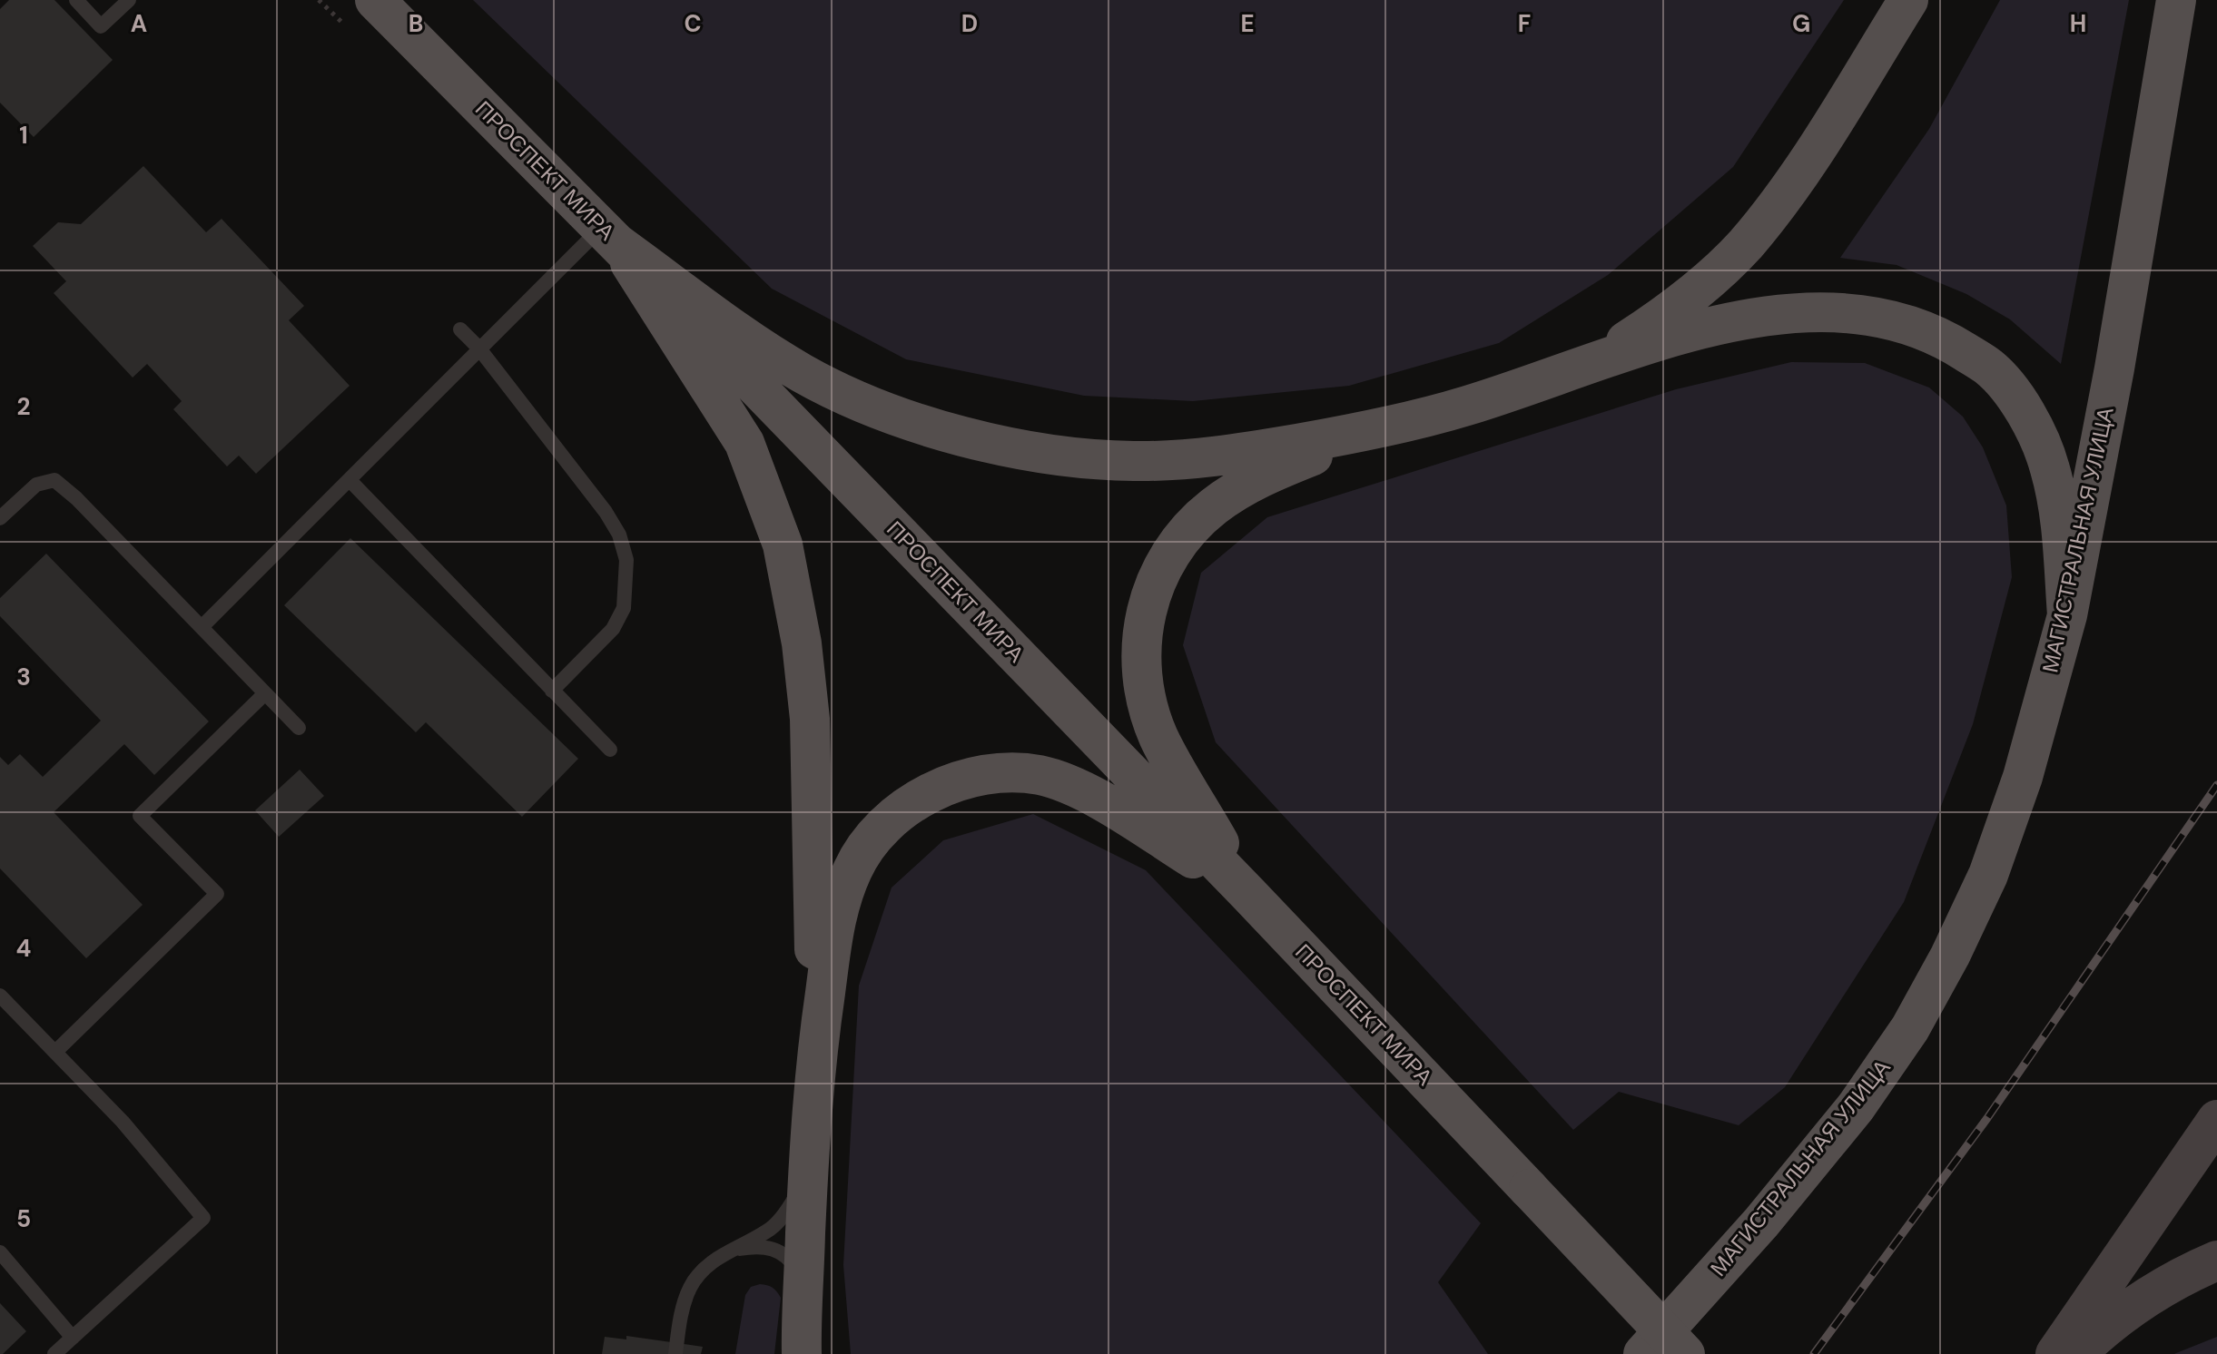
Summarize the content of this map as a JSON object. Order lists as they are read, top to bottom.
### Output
{
  "streets": {
    "main road": ["ПРОСПЕКТ МИРА", "МАГИСТРАЛЬНАЯ УЛИЦА"]
  },
  "grid": {
    "columns": [
      "A",
      "B",
      "C",
      "D",
      "E",
      "F",
      "G",
      "H"
    ],
    "rows": [
      "1",
      "2",
      "3",
      "4",
      "5"
    ]
  }
}
